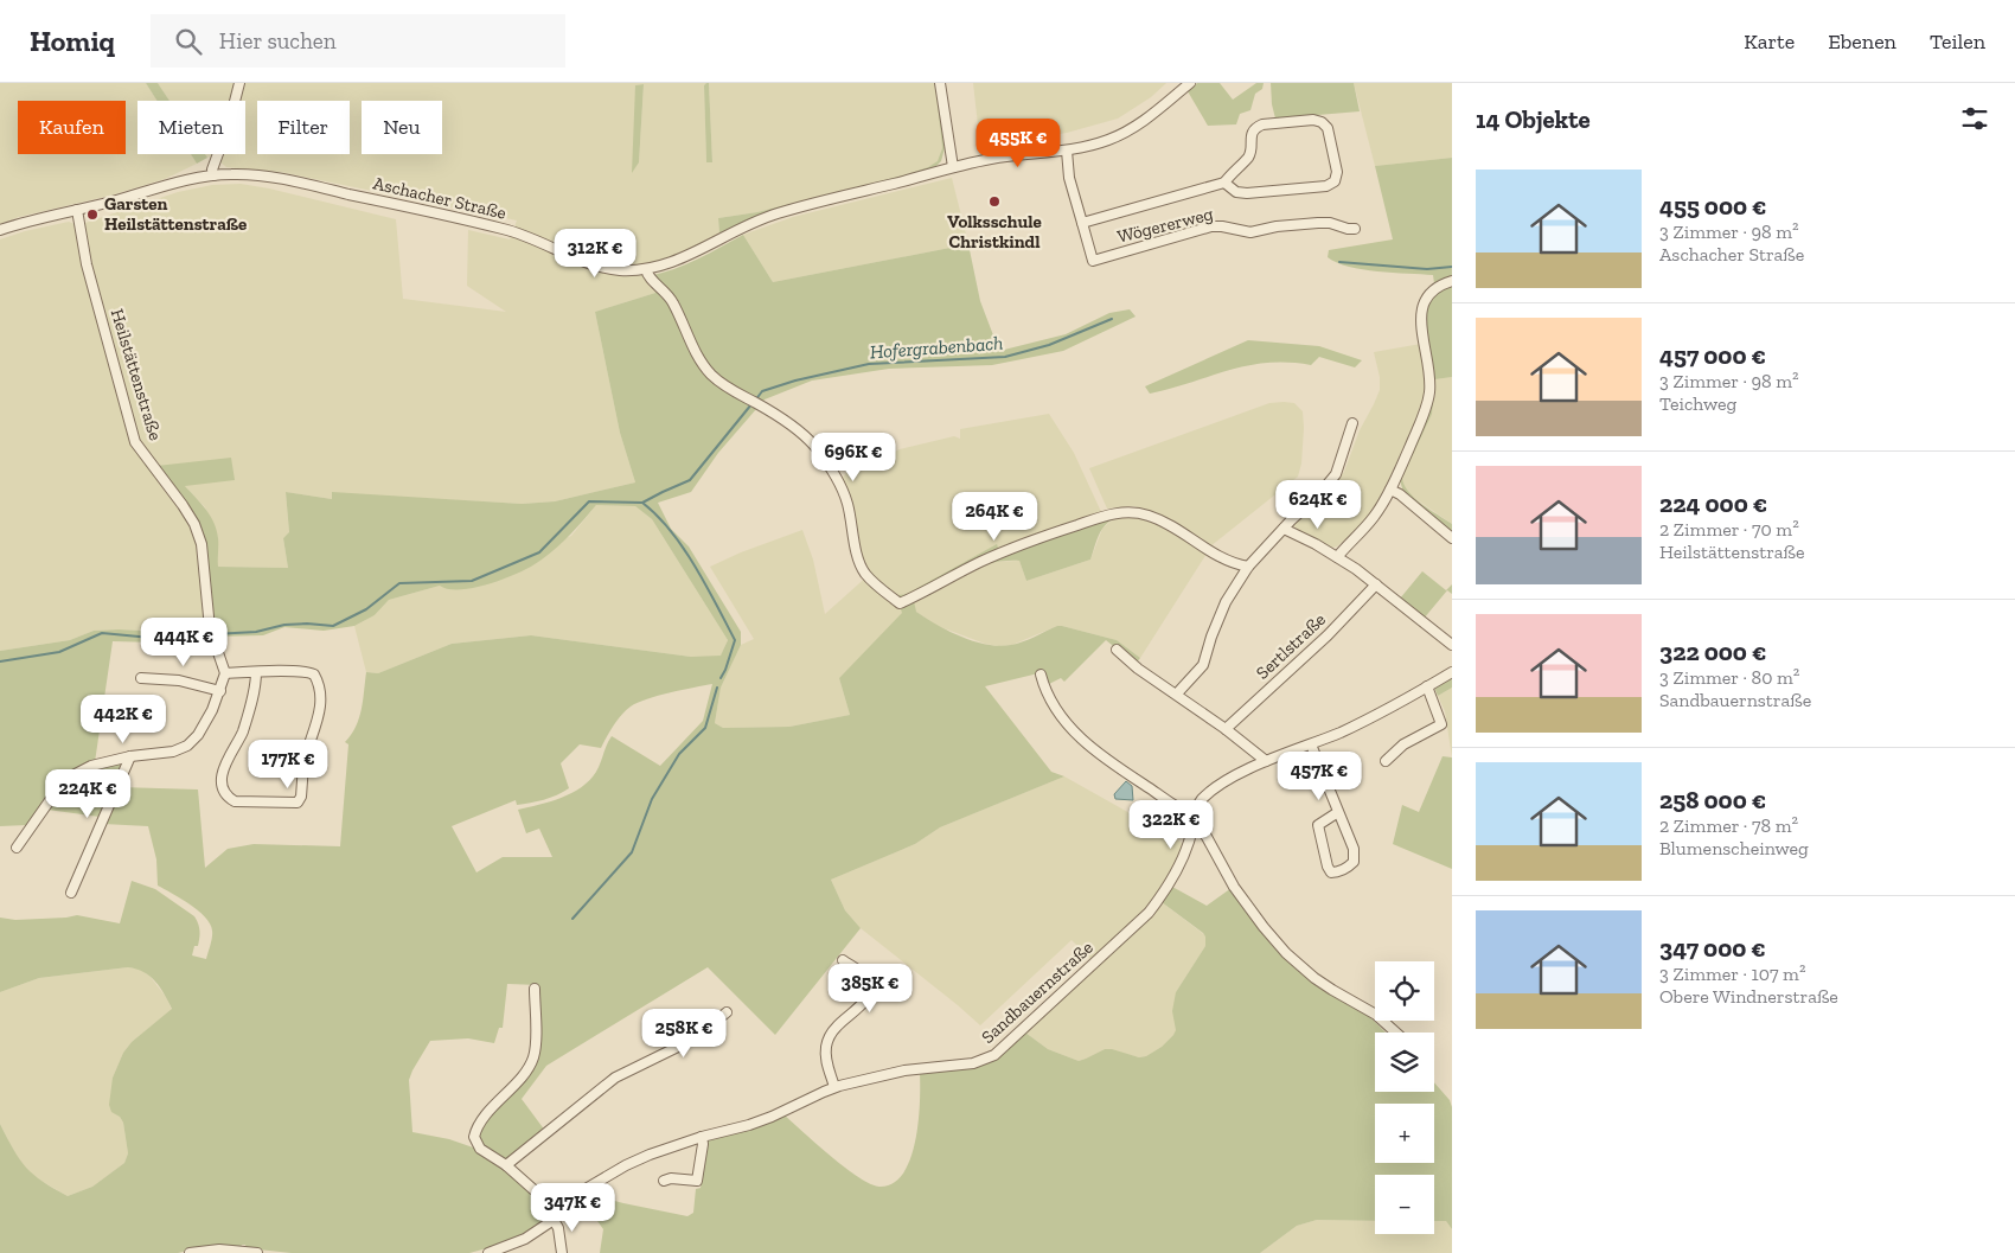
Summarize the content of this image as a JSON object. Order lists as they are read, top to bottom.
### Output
{
  "streets": {
    "street": [
      "Aschacher Straße",
      "Wögererweg",
      "Heilstättenstraße",
      "Sertlstraße",
      "Sandbauernstraße"
    ]
  },
  "crossings": [
    ["Aschacher Straße", "Wögererweg"],
    ["Aschacher Straße", "Heilstättenstraße"]
  ],
  "water": ["Hofergrabenbach"],
  "places": ["Volksschule Christkindl", "Garsten Heilstättenstraße"],
  "page": {
    "header": "Homiq",
    "search": "Hier suchen",
    "nav": ["Karte", "Ebenen", "Teilen"],
    "heading": "14 Objekte",
    "chip": [
      "Kaufen",
      "Mieten",
      "Filter",
      "Neu"
    ],
    "price": [
      "455K €",
      "312K €",
      "696K €",
      "624K €",
      "264K €",
      "444K €",
      "442K €",
      "177K €",
      "457K €",
      "224K €",
      "322K €",
      "385K €",
      "258K €",
      "347K €"
    ],
    "list": [
      {
        "name": "455 000 €",
        "note": "3 Zimmer · 98 m² · Aschacher Straße"
      },
      {
        "name": "457 000 €",
        "note": "3 Zimmer · 98 m² · Teichweg"
      },
      {
        "name": "224 000 €",
        "note": "2 Zimmer · 70 m² · Heilstättenstraße"
      },
      {
        "name": "322 000 €",
        "note": "3 Zimmer · 80 m² · Sandbauernstraße"
      },
      {
        "name": "258 000 €",
        "note": "2 Zimmer · 78 m² · Blumenscheinweg"
      },
      {
        "name": "347 000 €",
        "note": "3 Zimmer · 107 m² · Obere Windnerstraße"
      }
    ],
    "map_buttons": ["+", "−"]
  }
}
